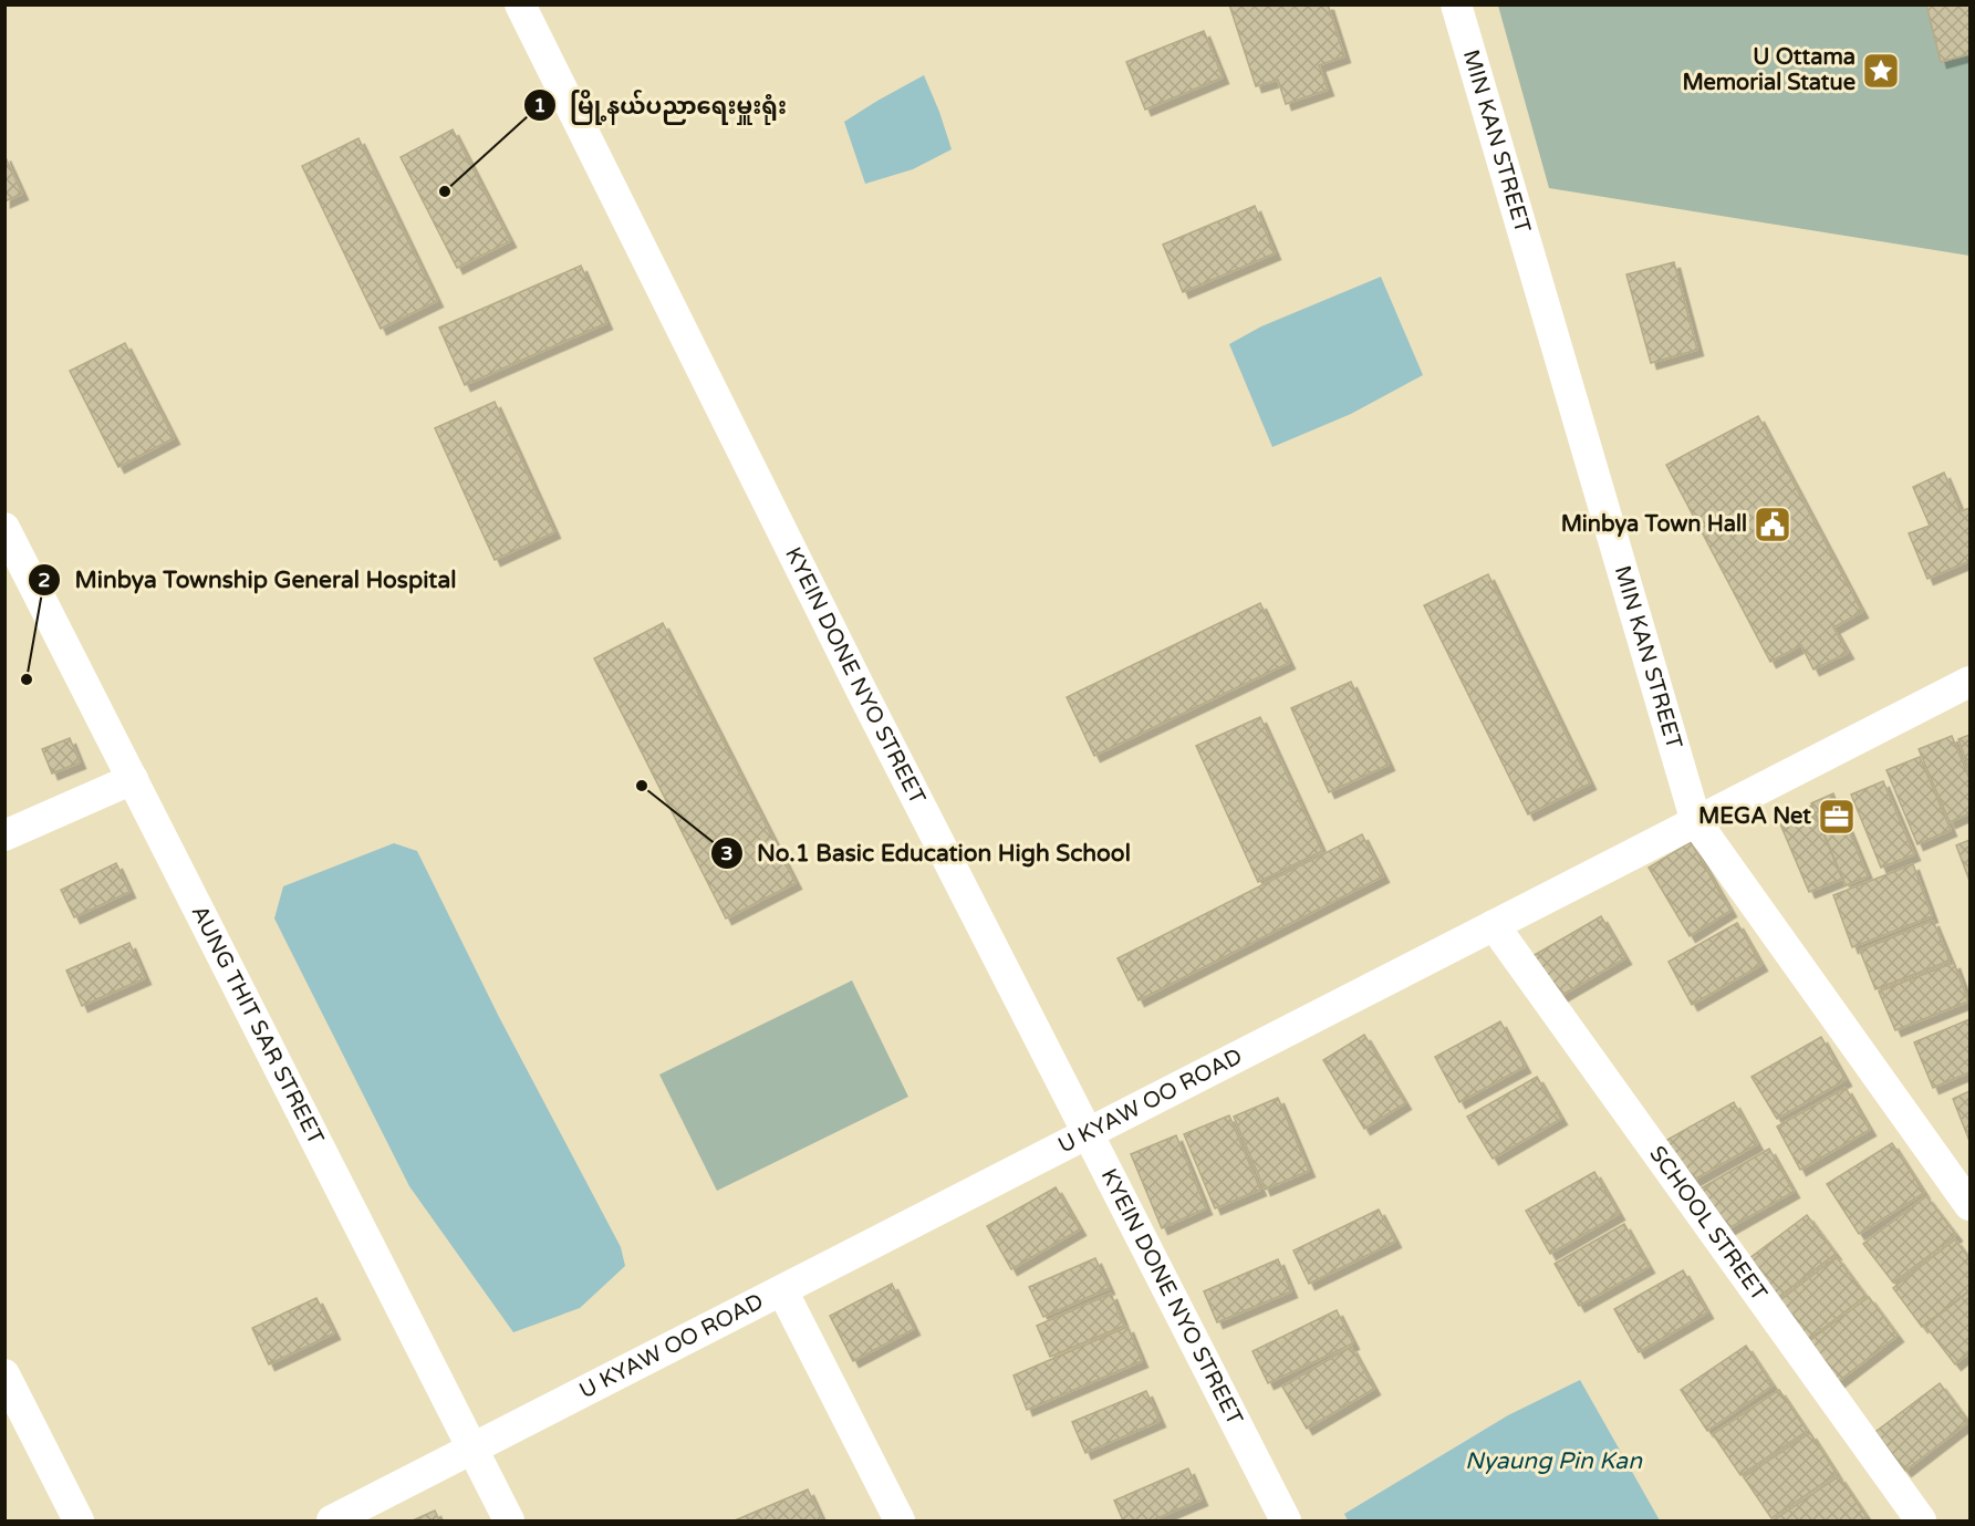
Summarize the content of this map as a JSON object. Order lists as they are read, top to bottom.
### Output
{
  "streets": {
    "street": [
      "MIN KAN STREET",
      "KYEIN DONE NYO STREET",
      "AUNG THIT SAR STREET",
      "U KYAW OO ROAD",
      "SCHOOL STREET"
    ]
  },
  "crossings": [
    ["MIN KAN STREET", "U KYAW OO ROAD"],
    ["KYEIN DONE NYO STREET", "U KYAW OO ROAD"],
    ["AUNG THIT SAR STREET", "U KYAW OO ROAD"],
    ["U KYAW OO ROAD", "SCHOOL STREET"]
  ],
  "water": ["Nyaung Pin Kan"],
  "places": {
    "place": ["U Ottama Memorial Statue"],
    "other": ["မြို့နယ်ပညာရေးမှူးရုံး", "Minbya Township General Hospital", "No.1 Basic Education High School"],
    "public building": ["Minbya Town Hall"],
    "office": ["MEGA Net"]
  }
}
